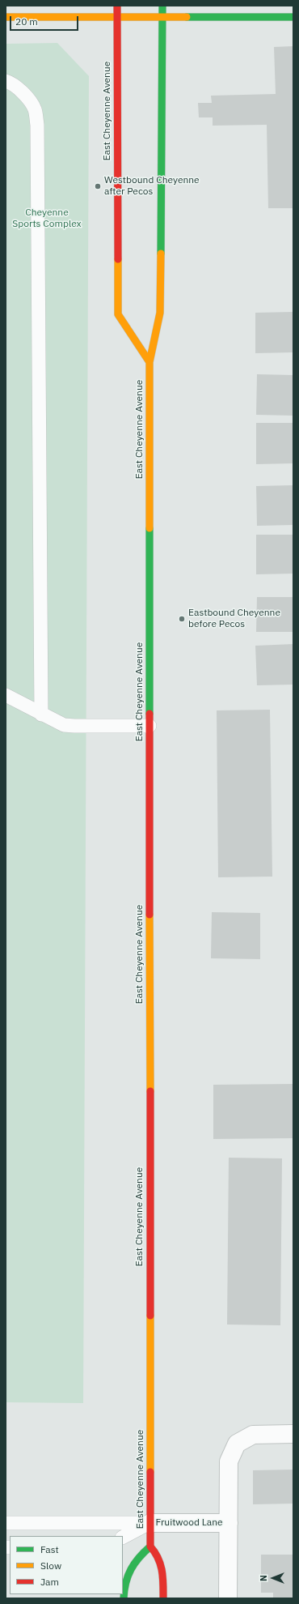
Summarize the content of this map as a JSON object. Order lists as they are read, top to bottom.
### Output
{
  "streets": {
    "main road": ["East Cheyenne Avenue"],
    "street": ["Fruitwood Lane"]
  },
  "crossings": [
    ["East Cheyenne Avenue", "Fruitwood Lane"]
  ],
  "parks": ["Cheyenne Sports Complex"],
  "places": ["Westbound Cheyenne after Pecos", "Eastbound Cheyenne before Pecos"],
  "legend": ["Fast", "Slow", "Jam"],
  "scale_bar": "20 m",
  "north": "left"
}
